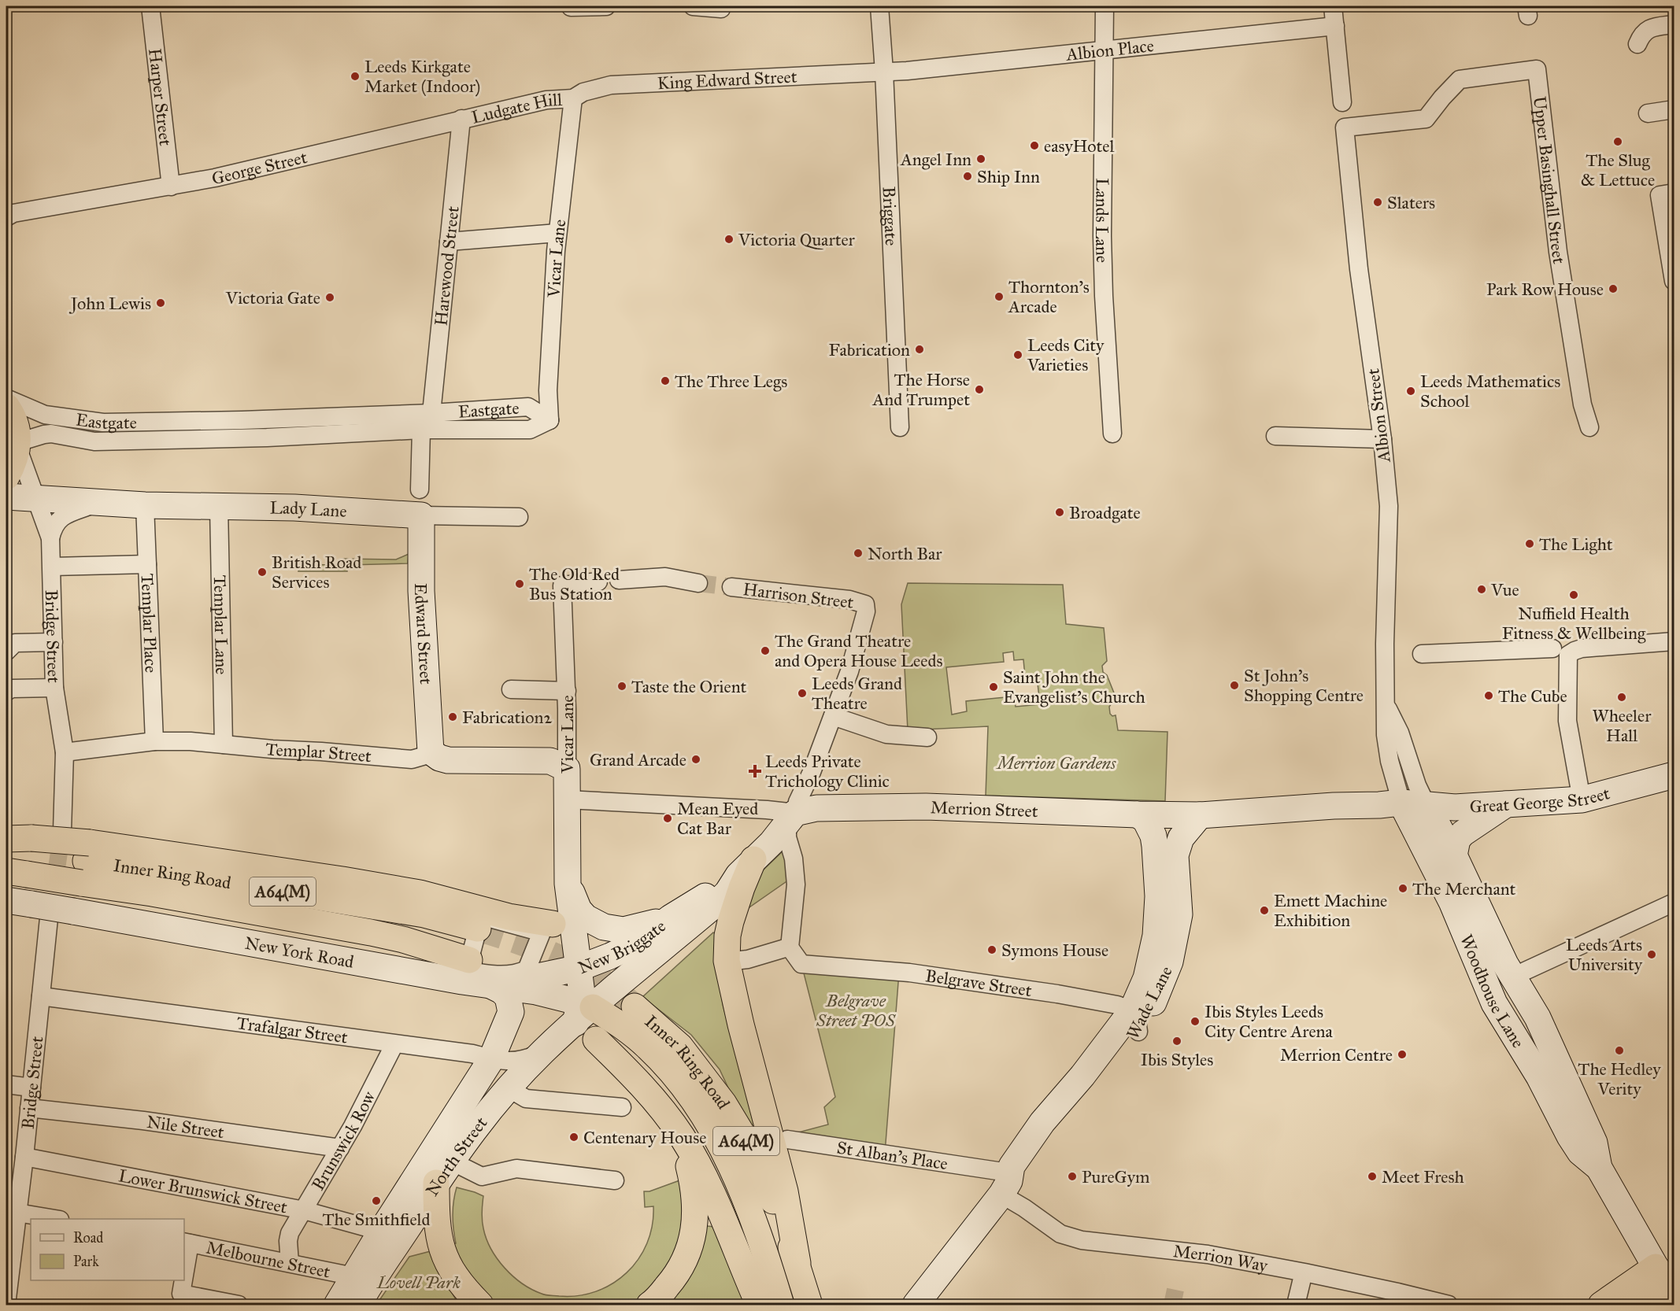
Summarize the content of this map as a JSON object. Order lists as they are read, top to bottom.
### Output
{
  "streets": {
    "highway": ["Inner Ring Road", "A64(M)"],
    "street": [
      "Albion Place",
      "King Edward Street",
      "Harper Street",
      "Ludgate Hill",
      "George Street",
      "Upper Basinghall Street",
      "Briggate",
      "Lands Lane",
      "Vicar Lane",
      "Harewood Street",
      "Eastgate",
      "Albion Street",
      "Lady Lane",
      "Harrison Street",
      "Templar Place",
      "Templar Lane",
      "Edward Street",
      "Bridge Street",
      "Templar Street",
      "Great George Street",
      "Merrion Street",
      "New Briggate",
      "New York Road",
      "Belgrave Street",
      "Woodhouse Lane",
      "Wade Lane",
      "Trafalgar Street",
      "Nile Street",
      "Brunswick Row",
      "St Alban's Place",
      "North Street",
      "Lower Brunswick Street",
      "Merrion Way",
      "Melbourne Street"
    ]
  },
  "crossings": [
    ["Albion Place", "King Edward Street"],
    ["Albion Place", "Briggate"],
    ["Albion Place", "Lands Lane"],
    ["King Edward Street", "Ludgate Hill"],
    ["King Edward Street", "Briggate"],
    ["King Edward Street", "Vicar Lane"],
    ["Harper Street", "George Street"],
    ["Ludgate Hill", "George Street"],
    ["Ludgate Hill", "Vicar Lane"],
    ["Ludgate Hill", "Harewood Street"],
    ["George Street", "Harewood Street"],
    ["Upper Basinghall Street", "Albion Street"],
    ["Vicar Lane", "Eastgate"],
    ["Vicar Lane", "Merrion Street"],
    ["Vicar Lane", "A64(M)"],
    ["Vicar Lane", "New Briggate"],
    ["Harewood Street", "Eastgate"],
    ["Eastgate", "Bridge Street"],
    ["Albion Street", "Great George Street"],
    ["Albion Street", "Merrion Street"],
    ["Albion Street", "Woodhouse Lane"],
    ["Lady Lane", "Templar Place"],
    ["Lady Lane", "Templar Lane"],
    ["Lady Lane", "Edward Street"],
    ["Lady Lane", "Bridge Street"],
    ["Harrison Street", "New Briggate"],
    ["Templar Place", "Templar Street"],
    ["Templar Lane", "Templar Street"],
    ["Edward Street", "Templar Street"],
    ["Bridge Street", "Templar Street"],
    ["Bridge Street", "New York Road"],
    ["Bridge Street", "Trafalgar Street"],
    ["Bridge Street", "Nile Street"],
    ["Bridge Street", "Lower Brunswick Street"],
    ["Great George Street", "Merrion Street"],
    ["Great George Street", "Woodhouse Lane"],
    ["Merrion Street", "New Briggate"],
    ["Merrion Street", "Belgrave Street"],
    ["Merrion Street", "Woodhouse Lane"],
    ["Merrion Street", "Wade Lane"],
    ["Inner Ring Road", "A64(M)"],
    ["A64(M)", "New Briggate"],
    ["A64(M)", "New York Road"],
    ["A64(M)", "North Street"],
    ["New Briggate", "New York Road"],
    ["New Briggate", "Belgrave Street"],
    ["New Briggate", "North Street"],
    ["New York Road", "North Street"],
    ["Belgrave Street", "Wade Lane"],
    ["Wade Lane", "St Alban's Place"],
    ["Wade Lane", "Merrion Way"],
    ["Trafalgar Street", "Brunswick Row"],
    ["Trafalgar Street", "North Street"],
    ["Nile Street", "Brunswick Row"],
    ["Brunswick Row", "Lower Brunswick Street"],
    ["Brunswick Row", "Melbourne Street"],
    ["St Alban's Place", "Merrion Way"],
    ["North Street", "Lower Brunswick Street"],
    ["North Street", "Melbourne Street"]
  ],
  "parks": ["Merrion Gardens", "Belgrave Street POS", "Lovell Park"],
  "places": {
    "other": [
      "Leeds Kirkgate Market (Indoor)",
      "The Slug & Lettuce",
      "easyHotel",
      "Angel Inn",
      "Ship Inn",
      "Slaters",
      "Victoria Quarter",
      "Park Row House",
      "Thornton's Arcade",
      "Victoria Gate",
      "John Lewis",
      "Fabrication",
      "Leeds City Varieties",
      "The Three Legs",
      "The Horse And Trumpet",
      "Leeds Mathematics School",
      "Broadgate",
      "The Light",
      "North Bar",
      "British Road Services",
      "The Old Red Bus Station",
      "Vue",
      "Nuffield Health Fitness & Wellbeing",
      "The Grand Theatre and Opera House Leeds",
      "St John's Shopping Centre",
      "Taste the Orient",
      "Saint John the Evangelist's Church",
      "Leeds Grand Theatre",
      "The Cube",
      "Wheeler Hall",
      "Fabrication2",
      "Grand Arcade",
      "Mean Eyed Cat Bar",
      "The Merchant",
      "Emett Machine Exhibition",
      "Symons House",
      "Leeds Arts University",
      "Ibis Styles Leeds City Centre Arena",
      "Ibis Styles",
      "The Hedley Verity",
      "Merrion Centre",
      "Centenary House",
      "PureGym",
      "Meet Fresh",
      "The Smithfield"
    ],
    "health": ["Leeds Private Trichology Clinic"]
  },
  "legend": ["Road", "Park"]
}
